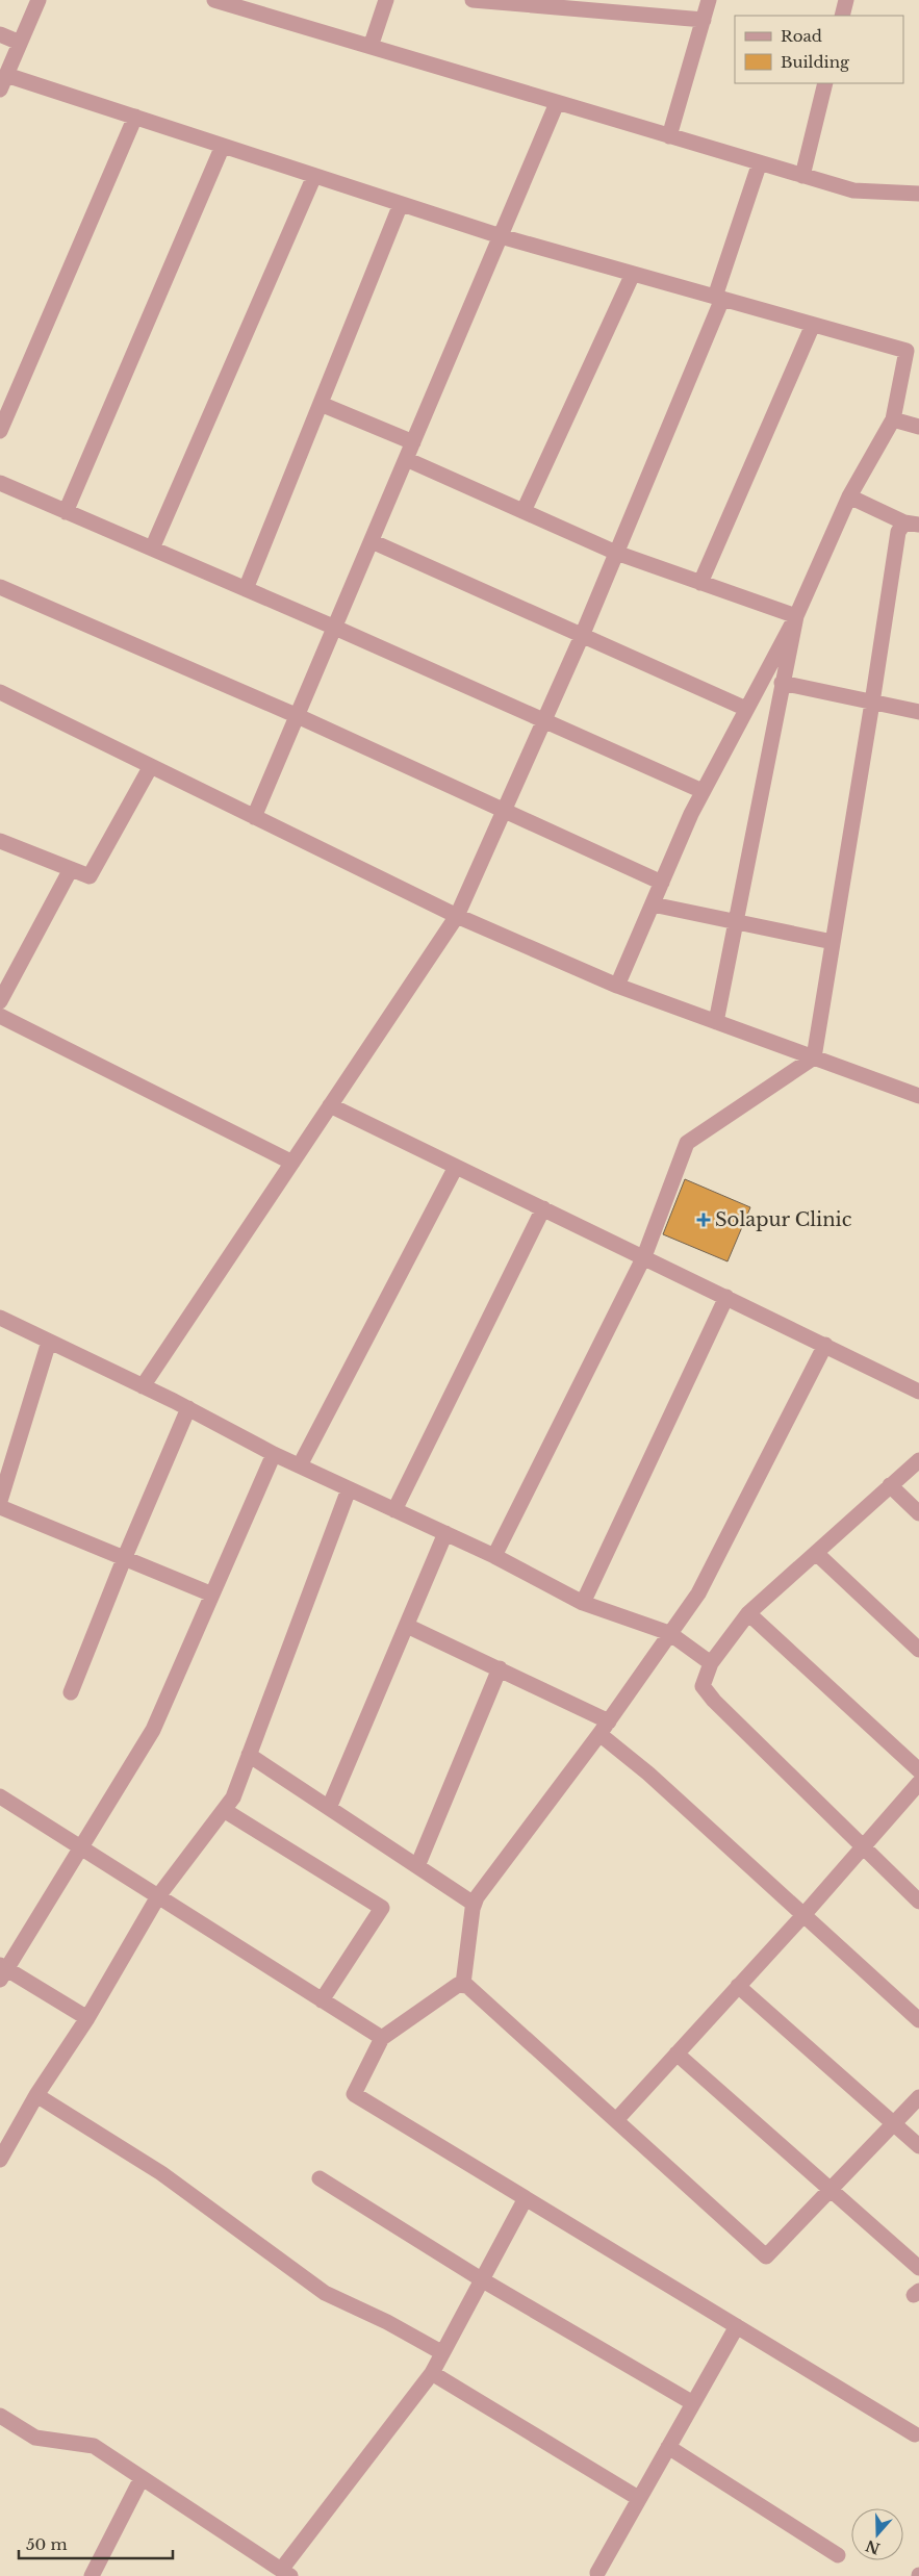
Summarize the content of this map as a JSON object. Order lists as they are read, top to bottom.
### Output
{
  "places": {
    "health": ["Solapur Clinic"]
  },
  "legend": ["Road", "Building"],
  "scale_bar": "50 m",
  "north": "bottom"
}
